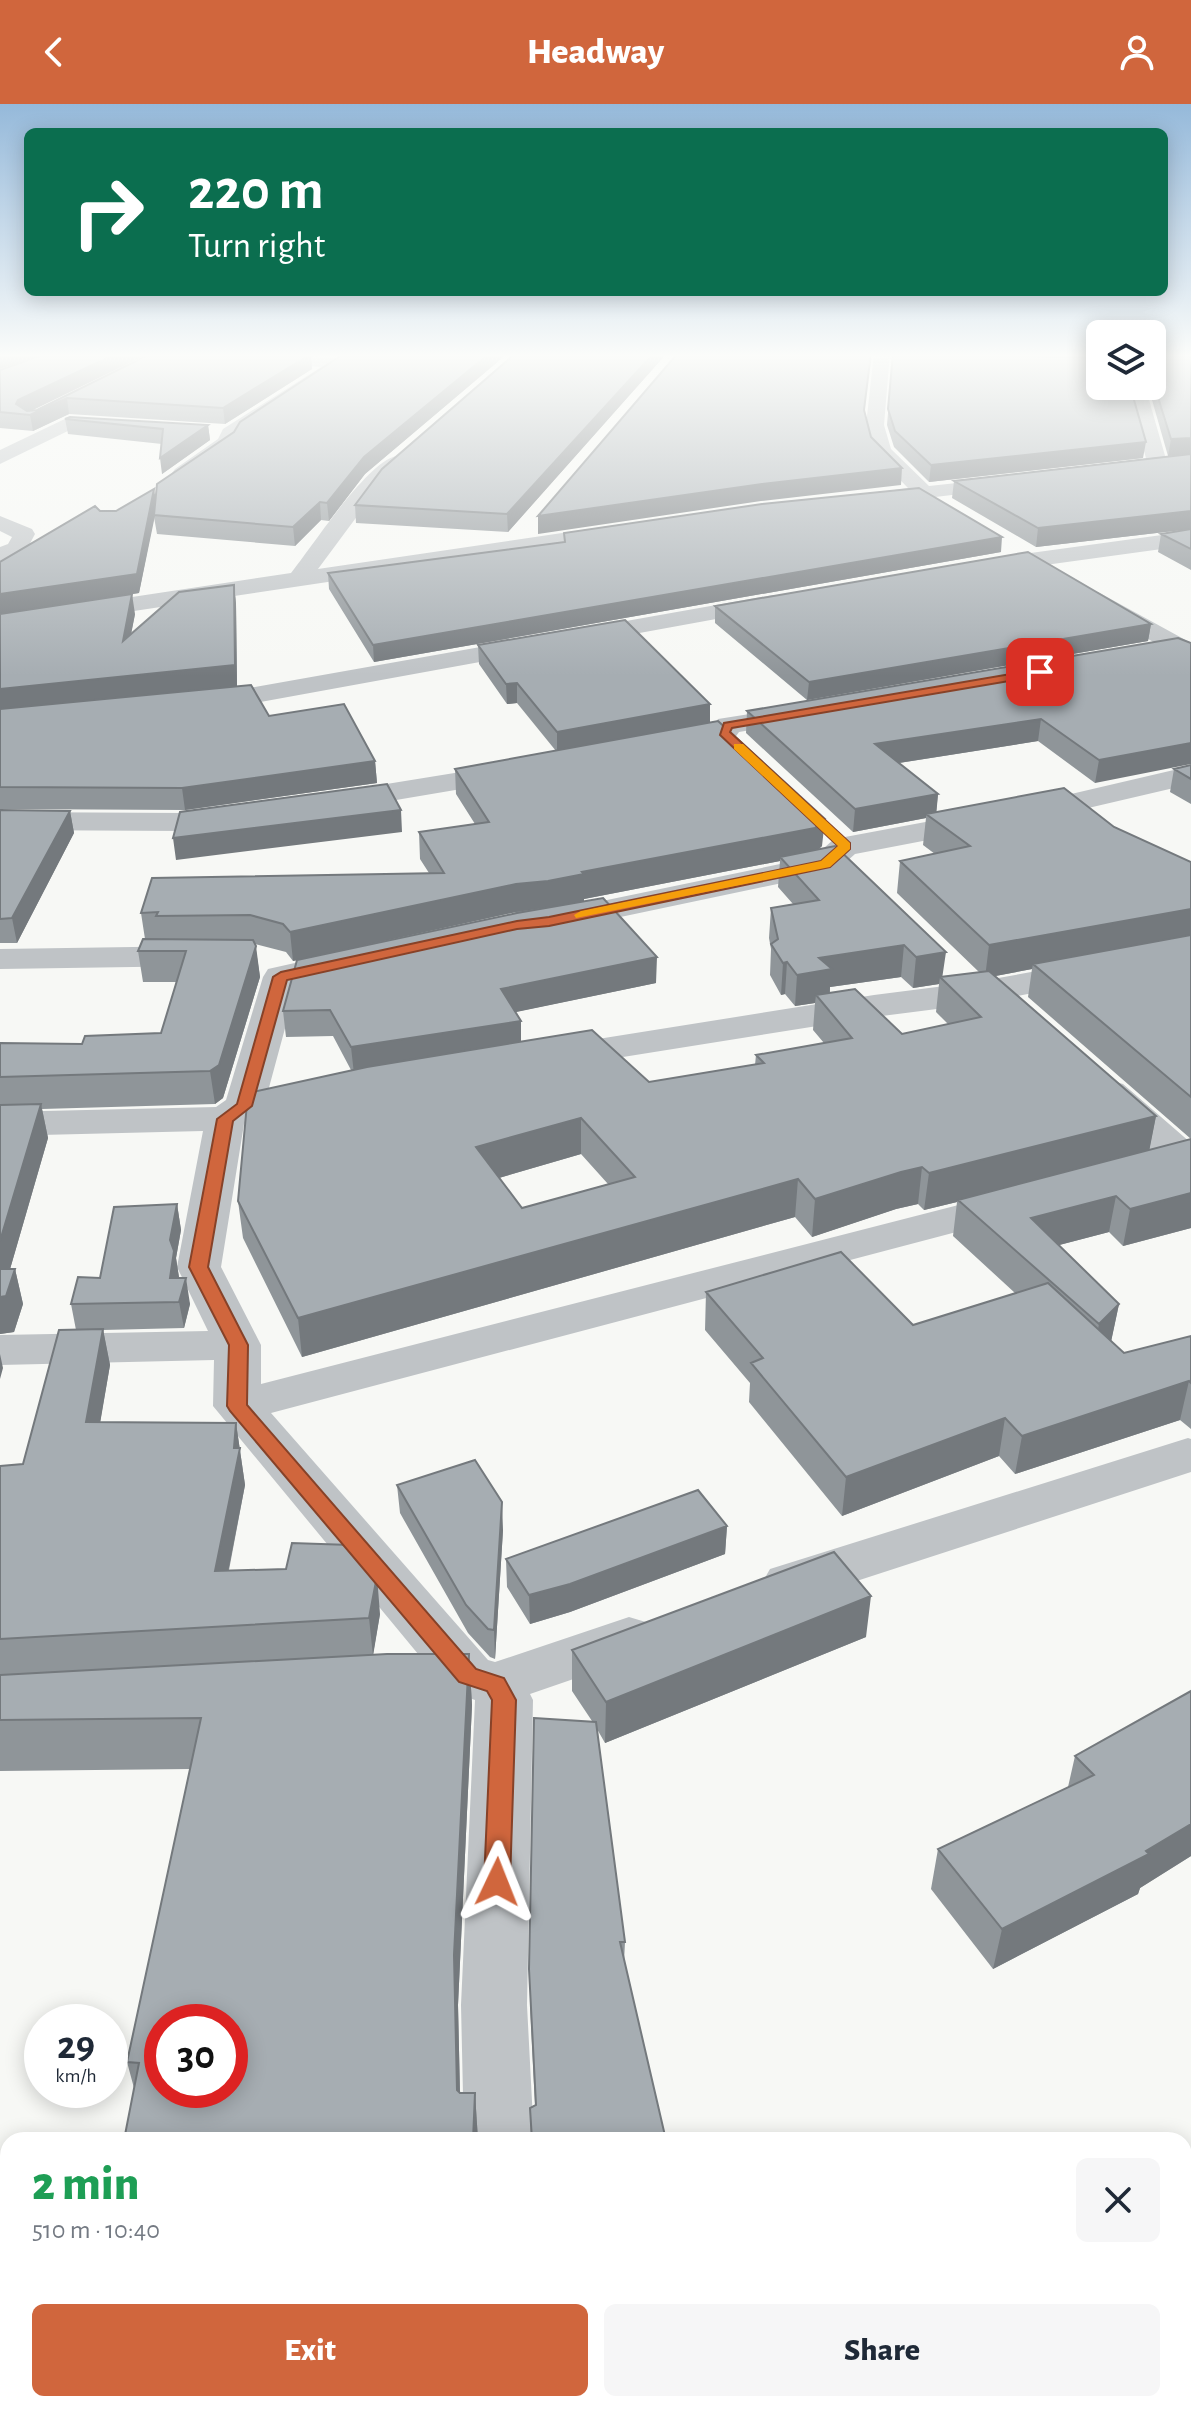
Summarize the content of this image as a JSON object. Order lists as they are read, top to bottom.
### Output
{
  "page": {
    "header": "Headway",
    "turn": ["220 m", "Turn right"],
    "speed": "29 km/h",
    "limit": "30",
    "heading": ["2 min", "510 m · 10:40"],
    "buttons": ["Exit", "Share"]
  }
}
